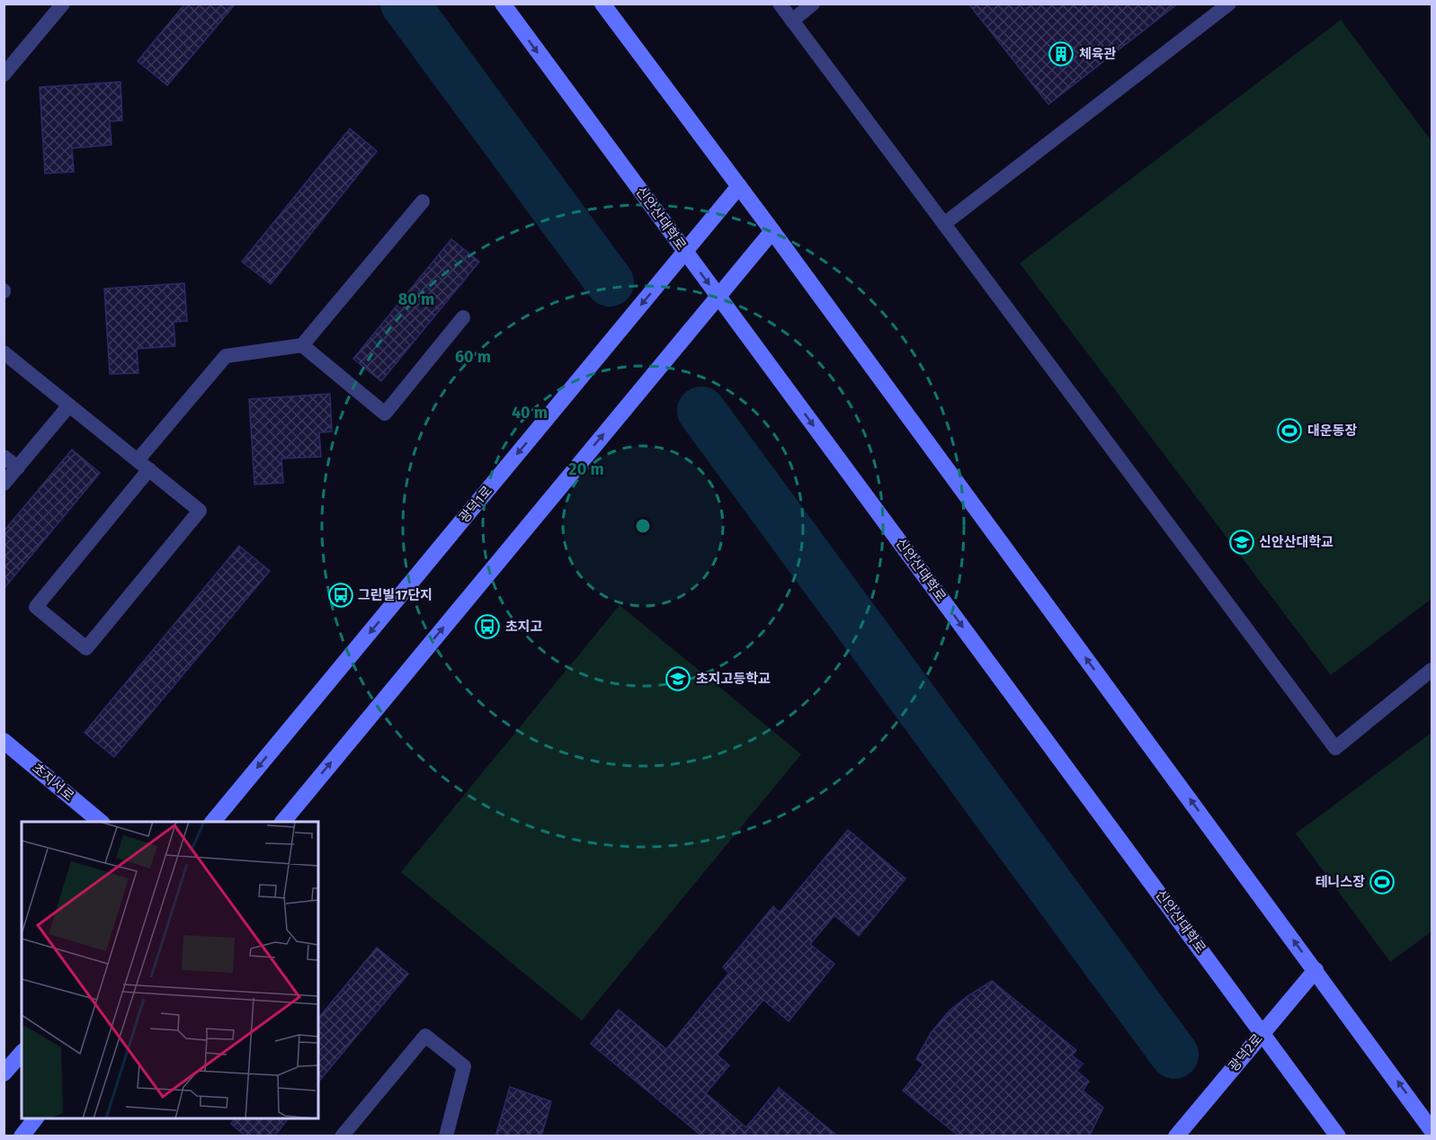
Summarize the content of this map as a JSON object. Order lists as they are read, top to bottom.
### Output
{
  "streets": {
    "main road": [
      "신안산대학로",
      "광덕1로",
      "초지서로",
      "광덕2로"
    ]
  },
  "crossings": [
    ["신안산대학로", "광덕1로"],
    ["신안산대학로", "광덕2로"]
  ],
  "places": {
    "building": ["체육관"],
    "sports": ["대운동장", "테니스장"],
    "school or university": ["신안산대학교", "초지고등학교"],
    "bus stop": ["그린빌17단지", "초지고"]
  },
  "rings": [
    "80 m",
    "60 m",
    "40 m",
    "20 m"
  ]
}
